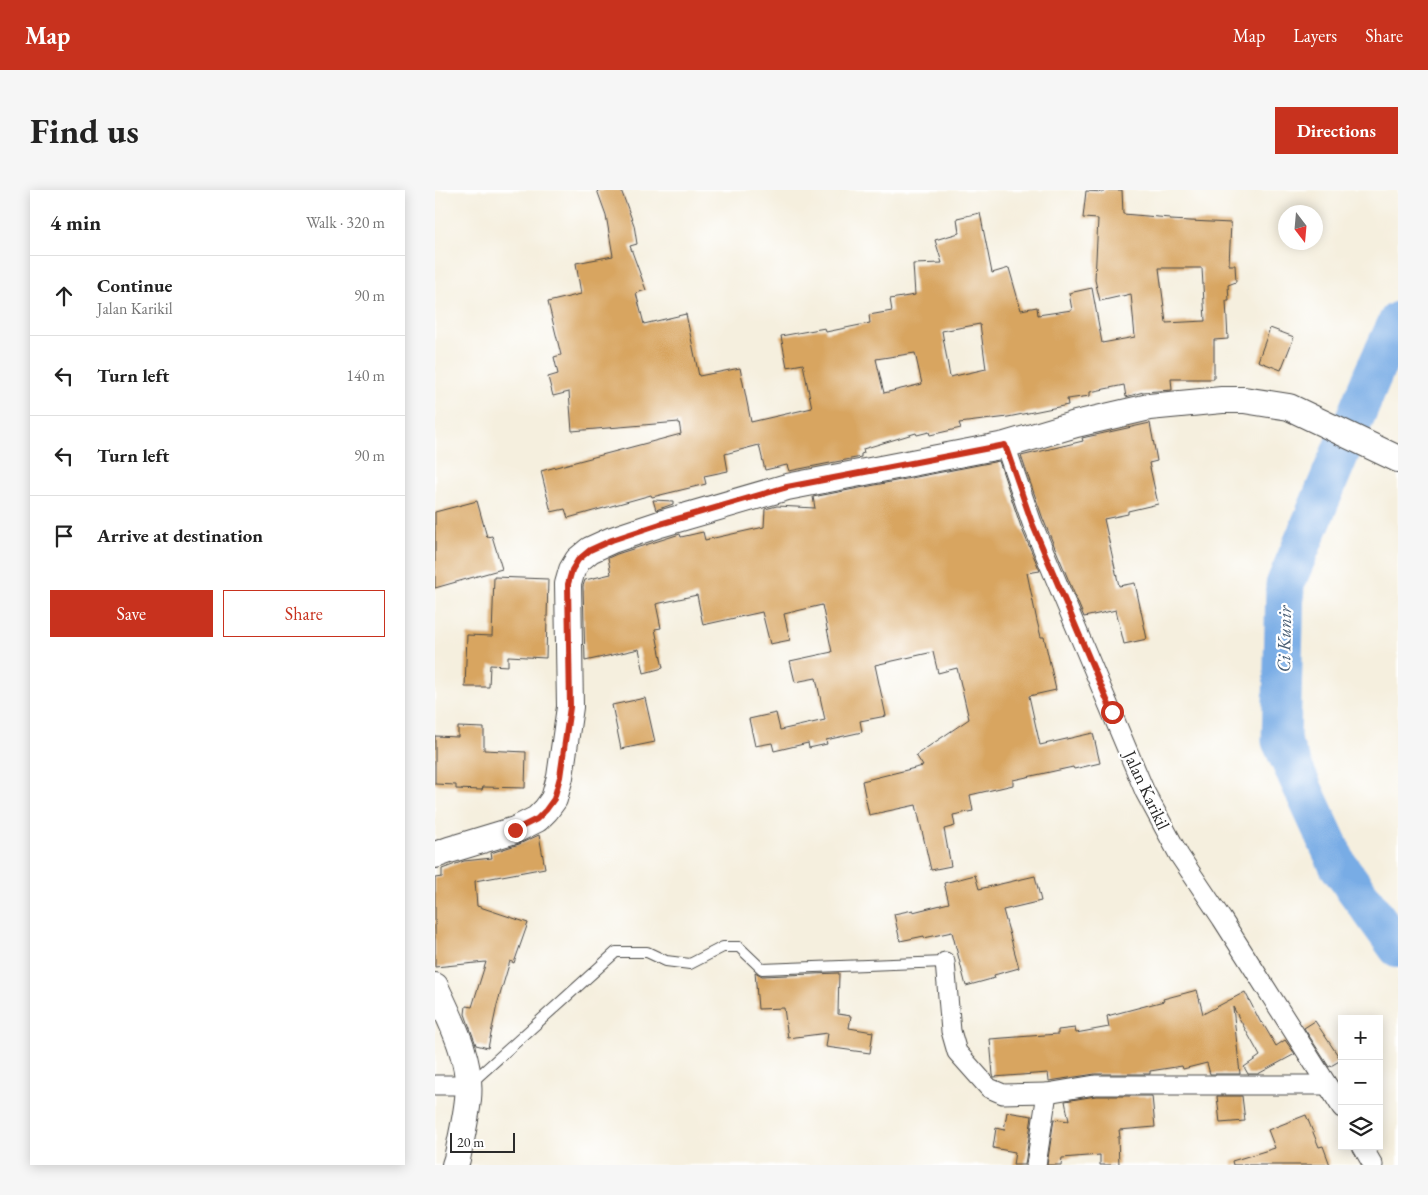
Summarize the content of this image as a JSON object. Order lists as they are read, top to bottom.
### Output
{
  "streets": {
    "street": ["Jalan Karikil"]
  },
  "water": ["Ci Kunir"],
  "scale_bar": "20 m",
  "north": "bottom",
  "page": {
    "header": "Map",
    "nav": ["Map", "Layers", "Share"],
    "buttons": [
      "Directions",
      ["Save", "Share"]
    ],
    "title": "Find us",
    "heading": ["4 min", "Walk · 320 m"],
    "list": [
      ["Continue", "Jalan Karikil", "90 m"],
      ["Turn left", "140 m"],
      ["Turn left", "90 m"],
      "Arrive at destination"
    ],
    "map_buttons": ["+", "−"],
    "scale": "20 m"
  }
}
